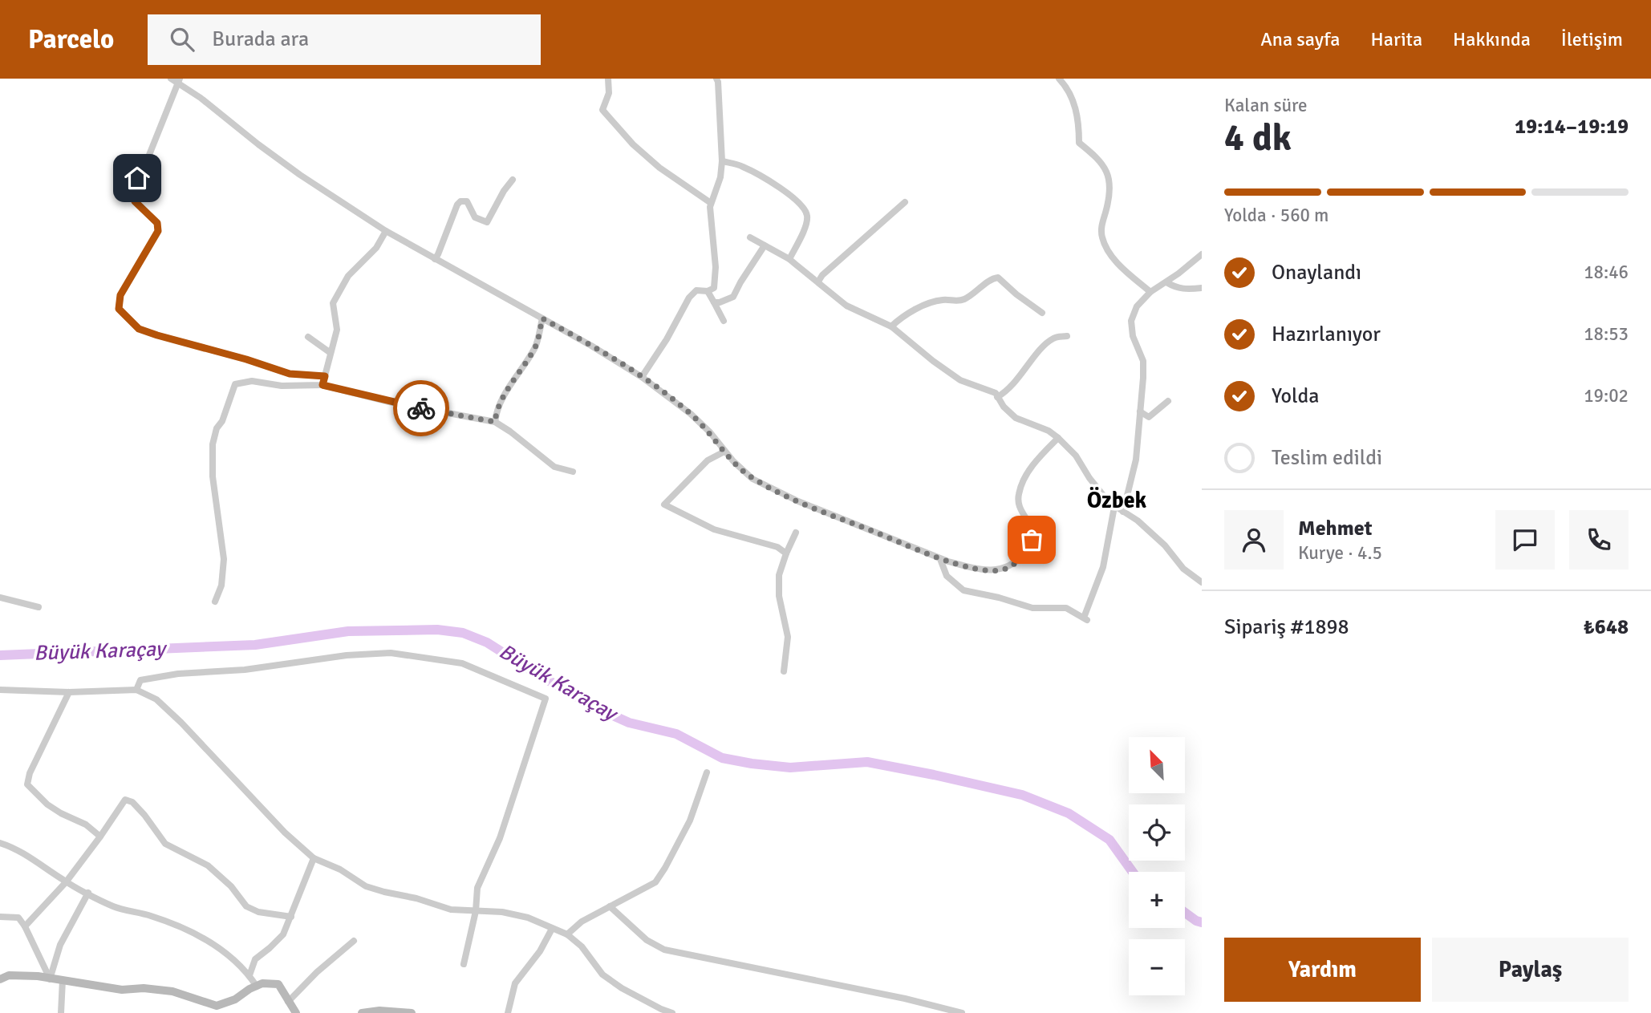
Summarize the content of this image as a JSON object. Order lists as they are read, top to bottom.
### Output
{
  "districts": ["Özbek"],
  "water": ["Büyük Karaçay"],
  "north": "top left",
  "page": {
    "header": "Parcelo",
    "search": "Burada ara",
    "nav": [
      "Ana sayfa",
      "Harita",
      "Hakkında",
      "İletişim"
    ],
    "heading": ["4 dk", "Kalan süre", "19:14–19:19"],
    "panel": [
      "Mehmet",
      "Kurye · 4.5",
      "Sipariş #1898",
      "₺648"
    ],
    "bar": "Yolda · 560 m",
    "list": [
      ["Onaylandı", "18:46"],
      ["Hazırlanıyor", "18:53"],
      ["Yolda", "19:02"],
      "Teslim edildi"
    ],
    "map_buttons": ["+", "−"],
    "buttons": ["Yardım", "Paylaş"]
  }
}
